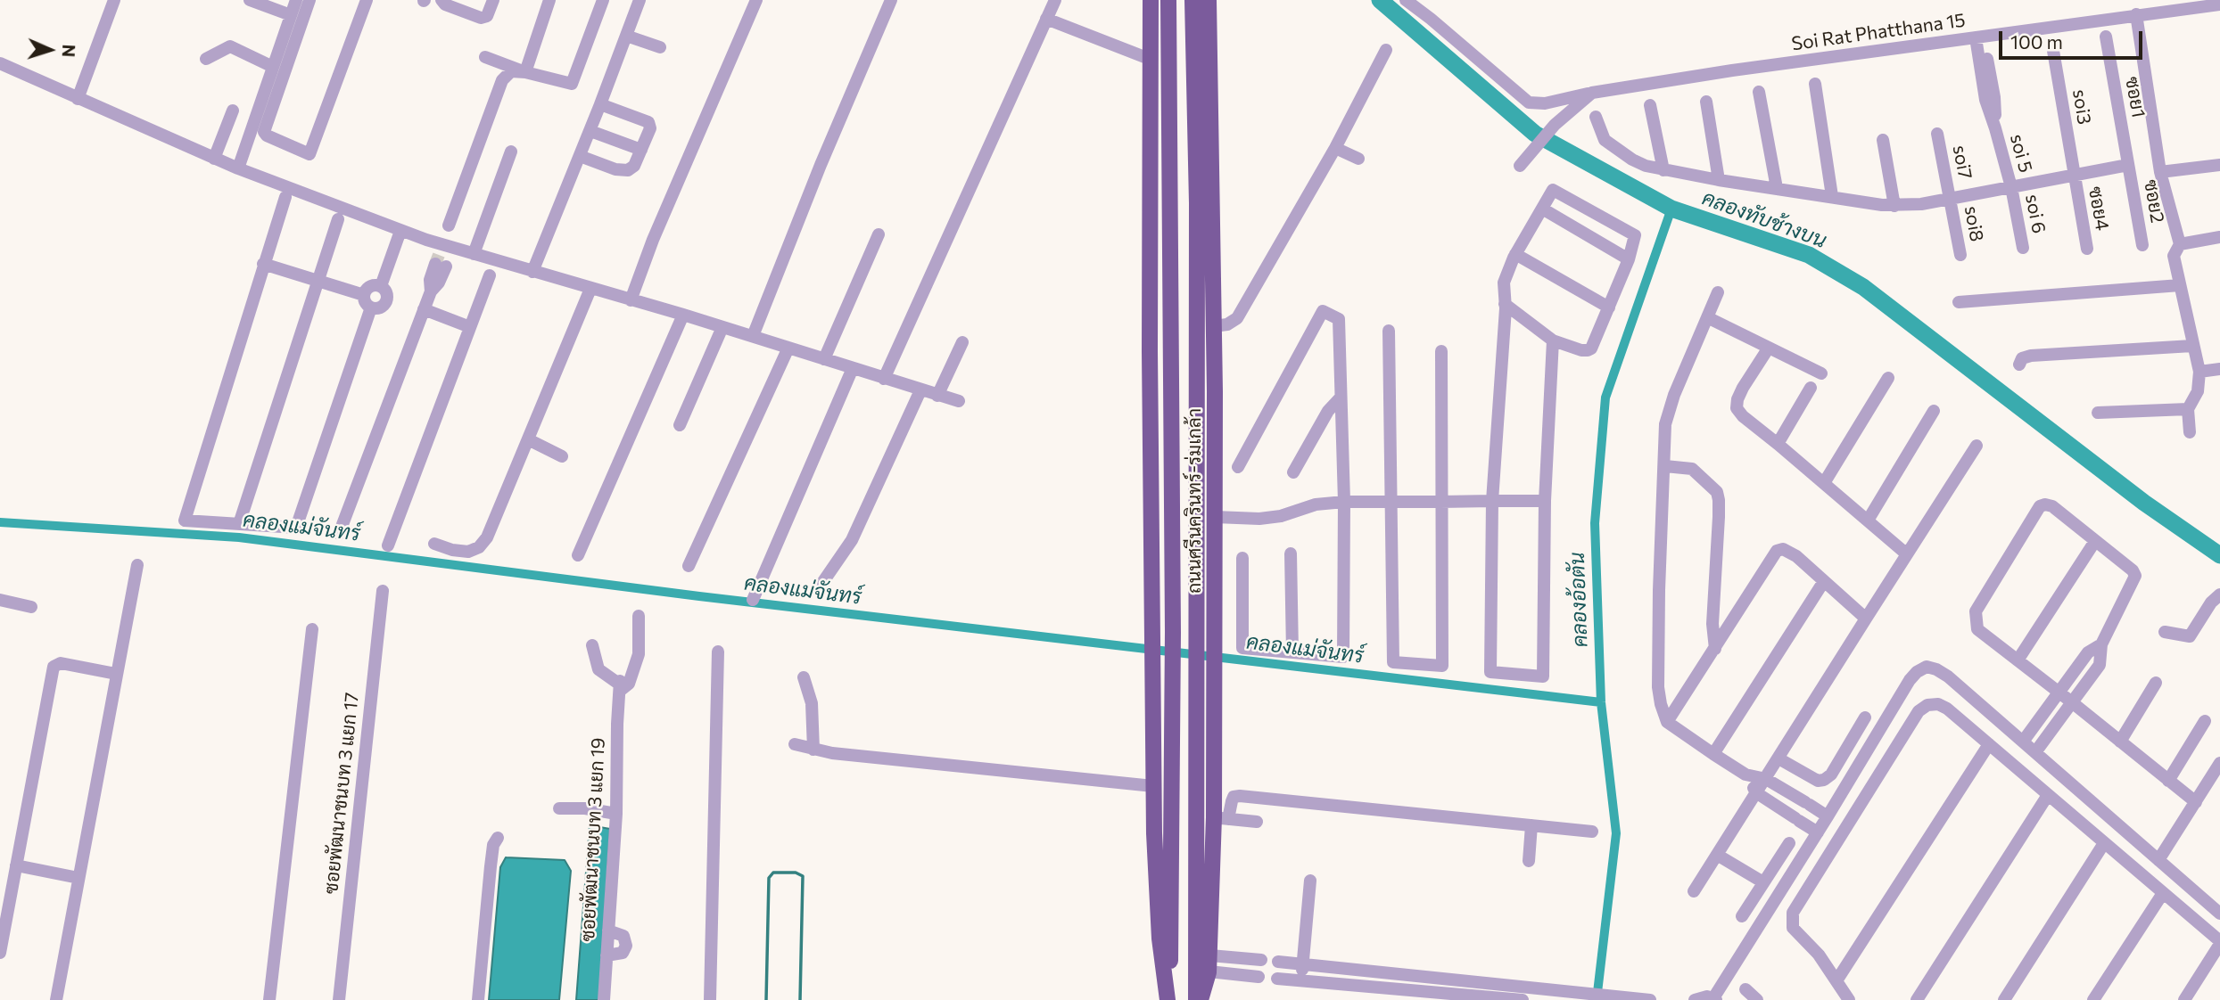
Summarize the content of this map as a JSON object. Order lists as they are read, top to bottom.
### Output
{
  "streets": {
    "main road": ["ถนนศรีนครินทร์-ร่มเกล้า"],
    "street": [
      "Soi Rat Phatthana 15",
      "ซอย1",
      "soi3",
      "soi 5",
      "soi7",
      "ซอย2",
      "ซอย4",
      "soi 6",
      "soi8",
      "ซอยพัฒนาชนบท 3 แยก 17",
      "ซอยพัฒนาชนบท 3 แยก 19"
    ]
  },
  "crossings": [
    ["Soi Rat Phatthana 15", "soi 5"],
    ["ซอย1", "ซอย2"],
    ["soi3", "ซอย4"],
    ["soi 5", "soi 6"],
    ["soi7", "soi8"]
  ],
  "water": ["คลองทับช้างบน", "คลองแม่จันทร์", "คลองอ้อตัน"],
  "scale_bar": "100 m",
  "north": "right"
}
